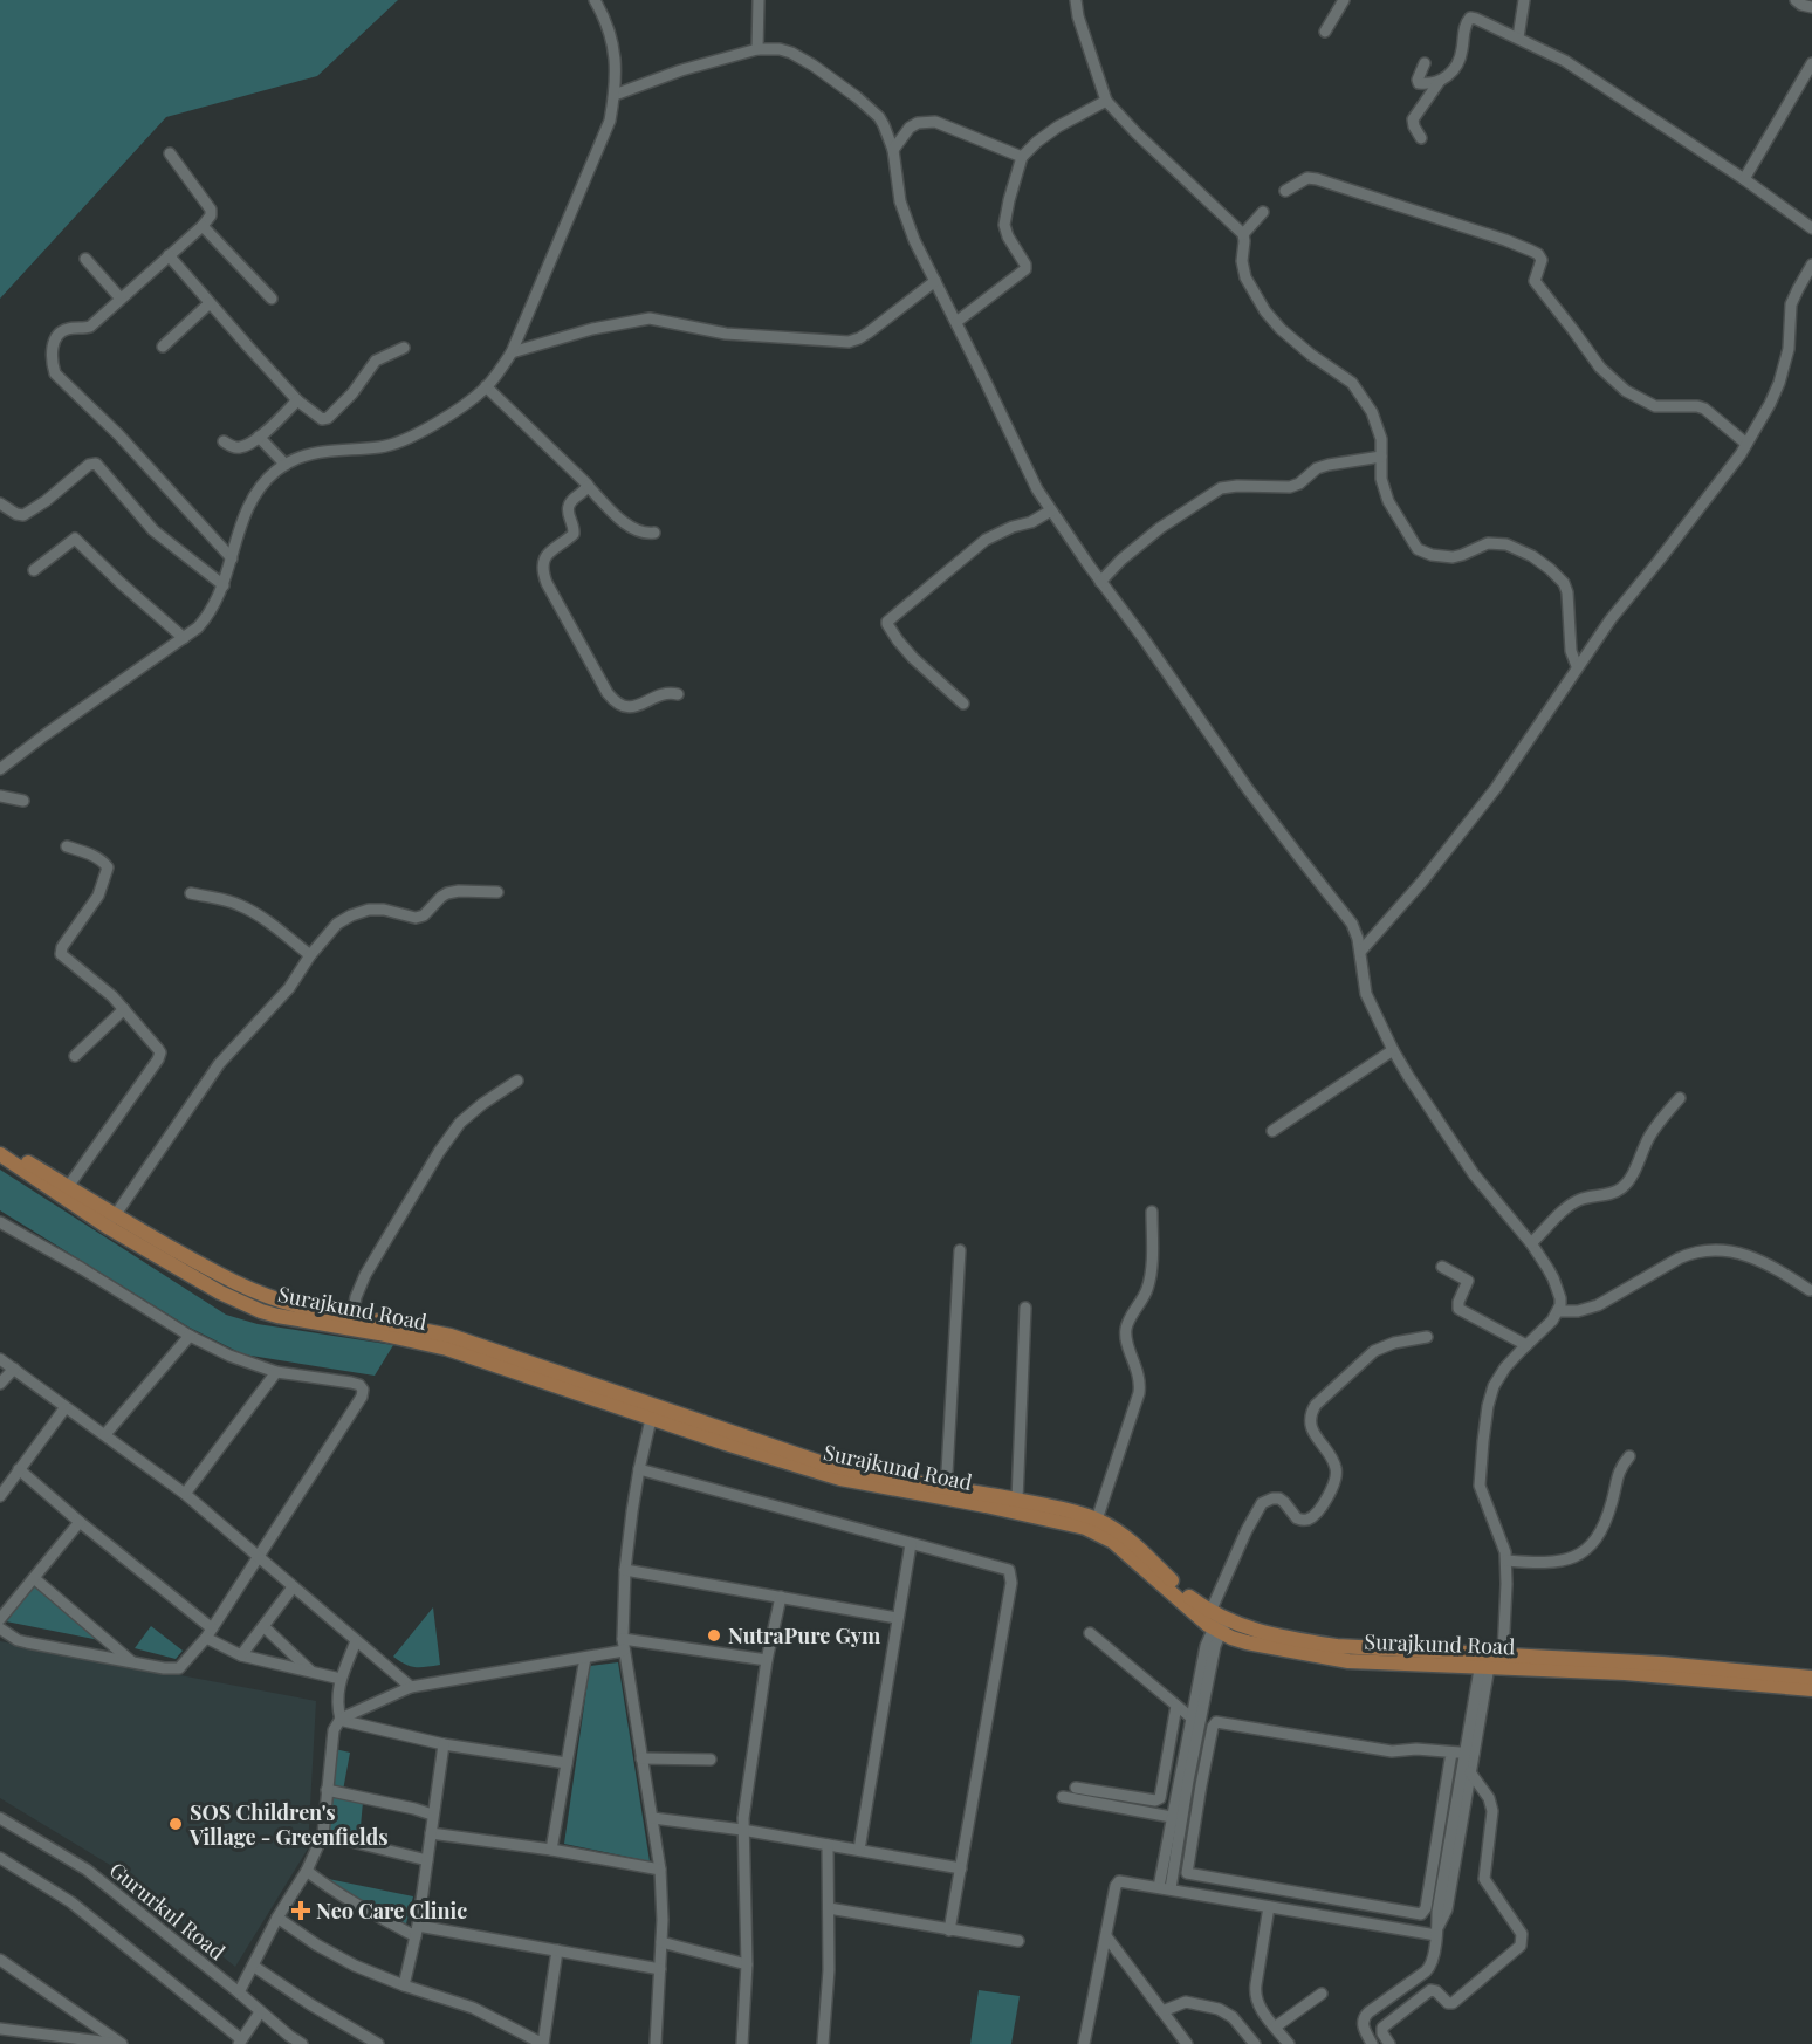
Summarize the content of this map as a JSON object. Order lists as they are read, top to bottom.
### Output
{
  "streets": {
    "main road": ["Surajkund Road"],
    "street": ["Gururkul Road"]
  },
  "places": {
    "other": ["NutraPure Gym", "SOS Children's Village - Greenfields"],
    "health": ["Neo Care Clinic"]
  }
}
